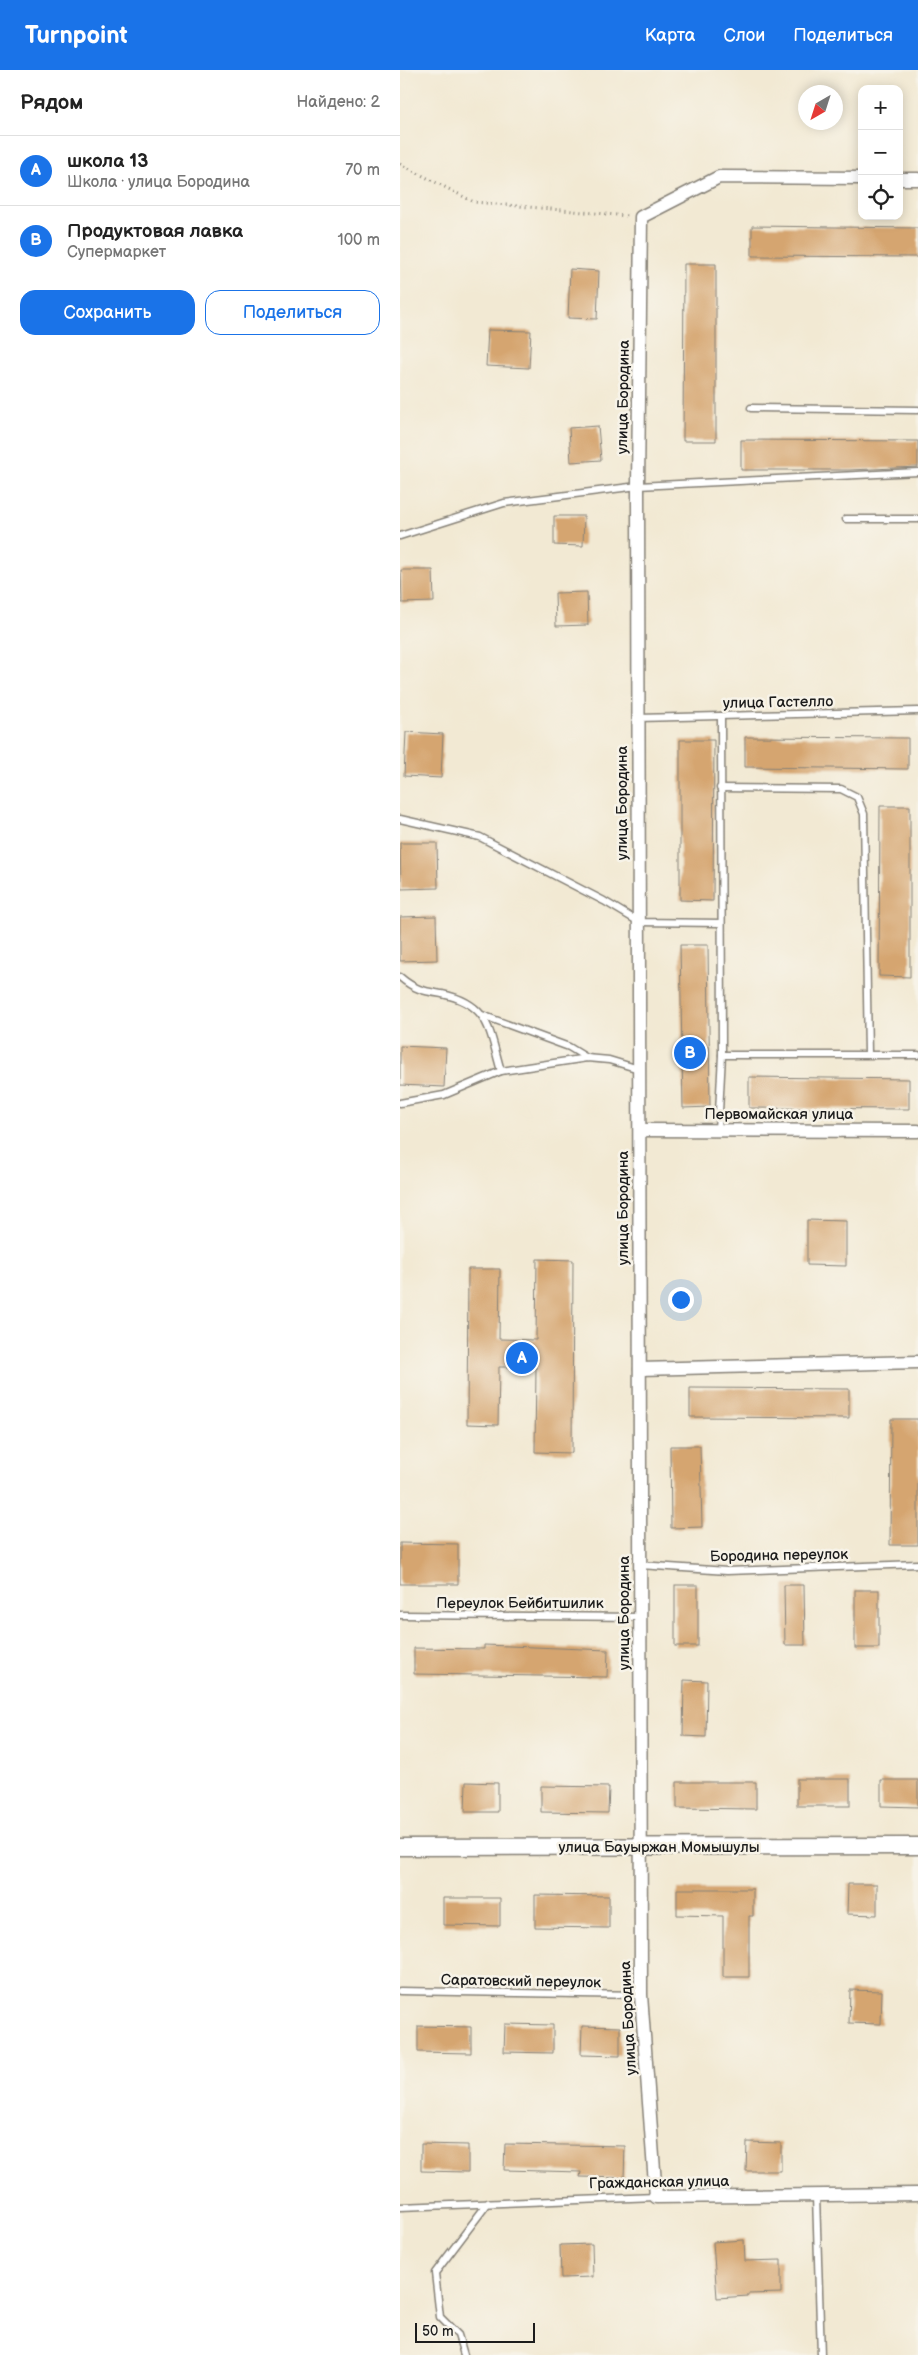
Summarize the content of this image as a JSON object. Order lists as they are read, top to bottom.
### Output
{
  "streets": {
    "street": [
      "улица Бородина",
      "Первомайская улица",
      "улица Бауыржан Момышулы",
      "Гражданская улица"
    ],
    "lane": [
      "улица Гастелло",
      "Бородина переулок",
      "Переулок Бейбитшилик",
      "Саратовский переулок"
    ]
  },
  "crossings": [
    ["улица Бородина", "улица Гастелло"],
    ["улица Бородина", "Первомайская улица"],
    ["улица Бородина", "Бородина переулок"],
    ["улица Бородина", "Переулок Бейбитшилик"],
    ["улица Бородина", "улица Бауыржан Момышулы"],
    ["улица Бородина", "Саратовский переулок"],
    ["улица Бородина", "Гражданская улица"]
  ],
  "scale_bar": "50 m",
  "north": "bottom left",
  "page": {
    "header": "Turnpoint",
    "nav": ["Карта", "Слои", "Поделиться"],
    "heading": ["Рядом", "Найдено: 2"],
    "map_buttons": ["+", "−"],
    "list": [
      {
        "mark": "A",
        "name": "школа 13",
        "note": "Школа · улица Бородина",
        "value": "70 m"
      },
      {
        "mark": "B",
        "name": "Продуктовая лавка",
        "note": "Супермаркет",
        "value": "100 m"
      }
    ],
    "buttons": ["Сохранить", "Поделиться"],
    "pins": ["B", "A"],
    "scale": "50 m"
  }
}
